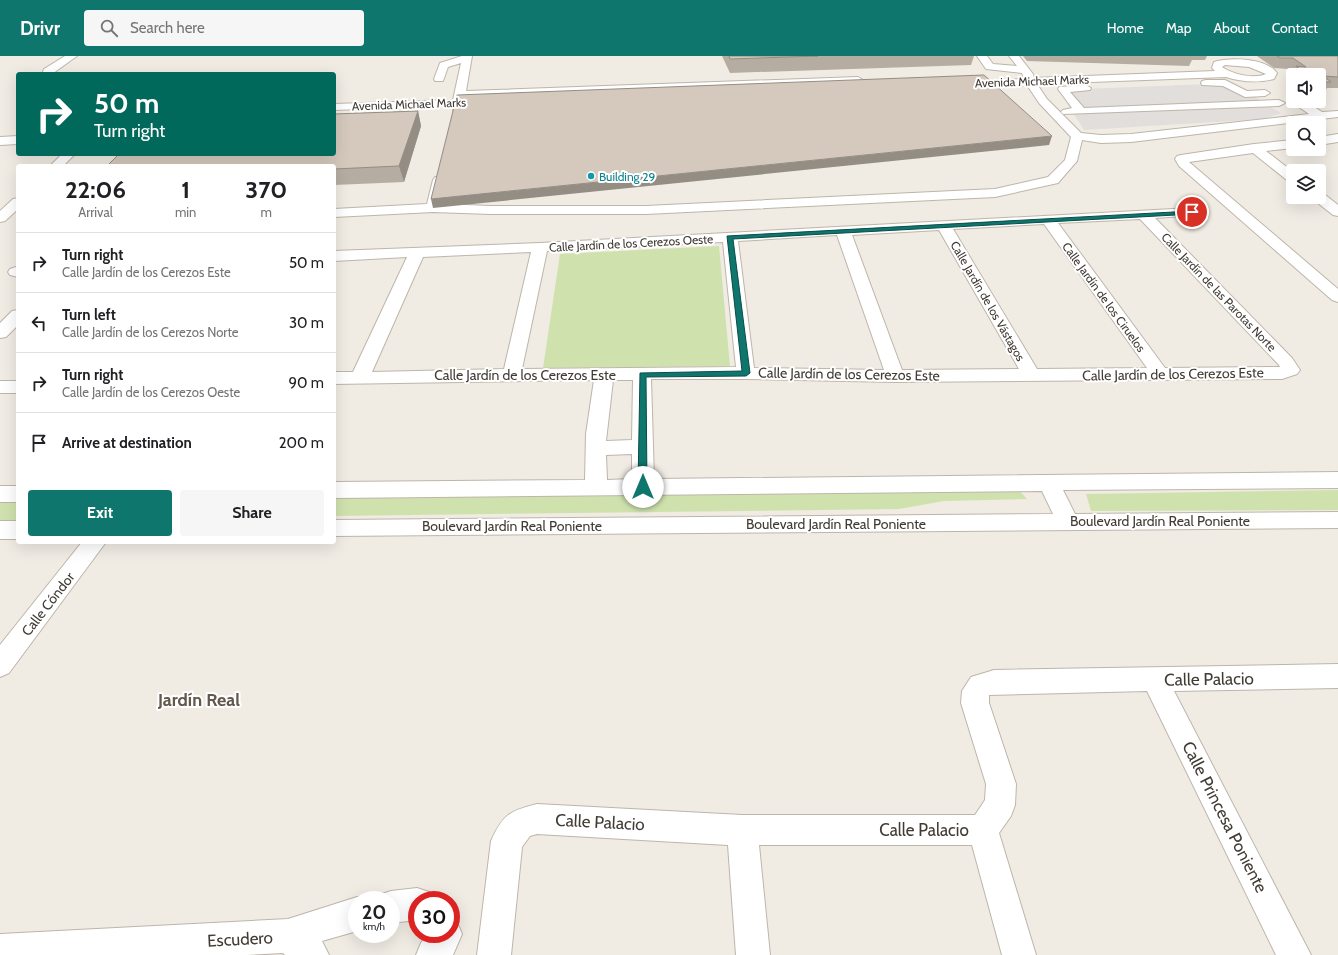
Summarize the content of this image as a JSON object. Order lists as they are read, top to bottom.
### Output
{
  "streets": {
    "street": [
      "Avenida Michael Marks",
      "Calle Jardín de los Cerezos Oeste",
      "Calle Jardín de las Parotas Norte",
      "Calle Jardín de los Ciruelos",
      "Calle Jardín de los Vástagos",
      "Calle Jardín de los Cerezos Este",
      "Boulevard Jardín Real Poniente",
      "Calle Cóndor",
      "Calle Palacio",
      "Calle Princesa Poniente",
      "Escudero"
    ]
  },
  "crossings": [
    ["Calle Jardín de los Cerezos Oeste", "Calle Jardín de las Parotas Norte"],
    ["Calle Jardín de los Cerezos Oeste", "Calle Jardín de los Ciruelos"],
    ["Calle Jardín de los Cerezos Oeste", "Calle Jardín de los Vástagos"],
    ["Calle Jardín de las Parotas Norte", "Calle Jardín de los Cerezos Este"],
    ["Calle Jardín de los Ciruelos", "Calle Jardín de los Cerezos Este"],
    ["Calle Jardín de los Vástagos", "Calle Jardín de los Cerezos Este"],
    ["Calle Palacio", "Calle Princesa Poniente"]
  ],
  "districts": ["Jardín Real"],
  "places": ["Building 29"],
  "page": {
    "header": "Drivr",
    "search": "Search here",
    "nav": [
      "Home",
      "Map",
      "About",
      "Contact"
    ],
    "turn": ["50 m", "Turn right"],
    "eta": [
      "22:06",
      "Arrival",
      "1",
      "min",
      "370",
      "m"
    ],
    "list": [
      {
        "name": "Turn right",
        "note": "Calle Jardín de los Cerezos Este",
        "value": "50 m"
      },
      {
        "name": "Turn left",
        "note": "Calle Jardín de los Cerezos Norte",
        "value": "30 m"
      },
      {
        "name": "Turn right",
        "note": "Calle Jardín de los Cerezos Oeste",
        "value": "90 m"
      },
      {
        "name": "Arrive at destination",
        "value": "200 m"
      }
    ],
    "buttons": ["Exit", "Share"],
    "speed": "20 km/h",
    "limit": "30"
  }
}
